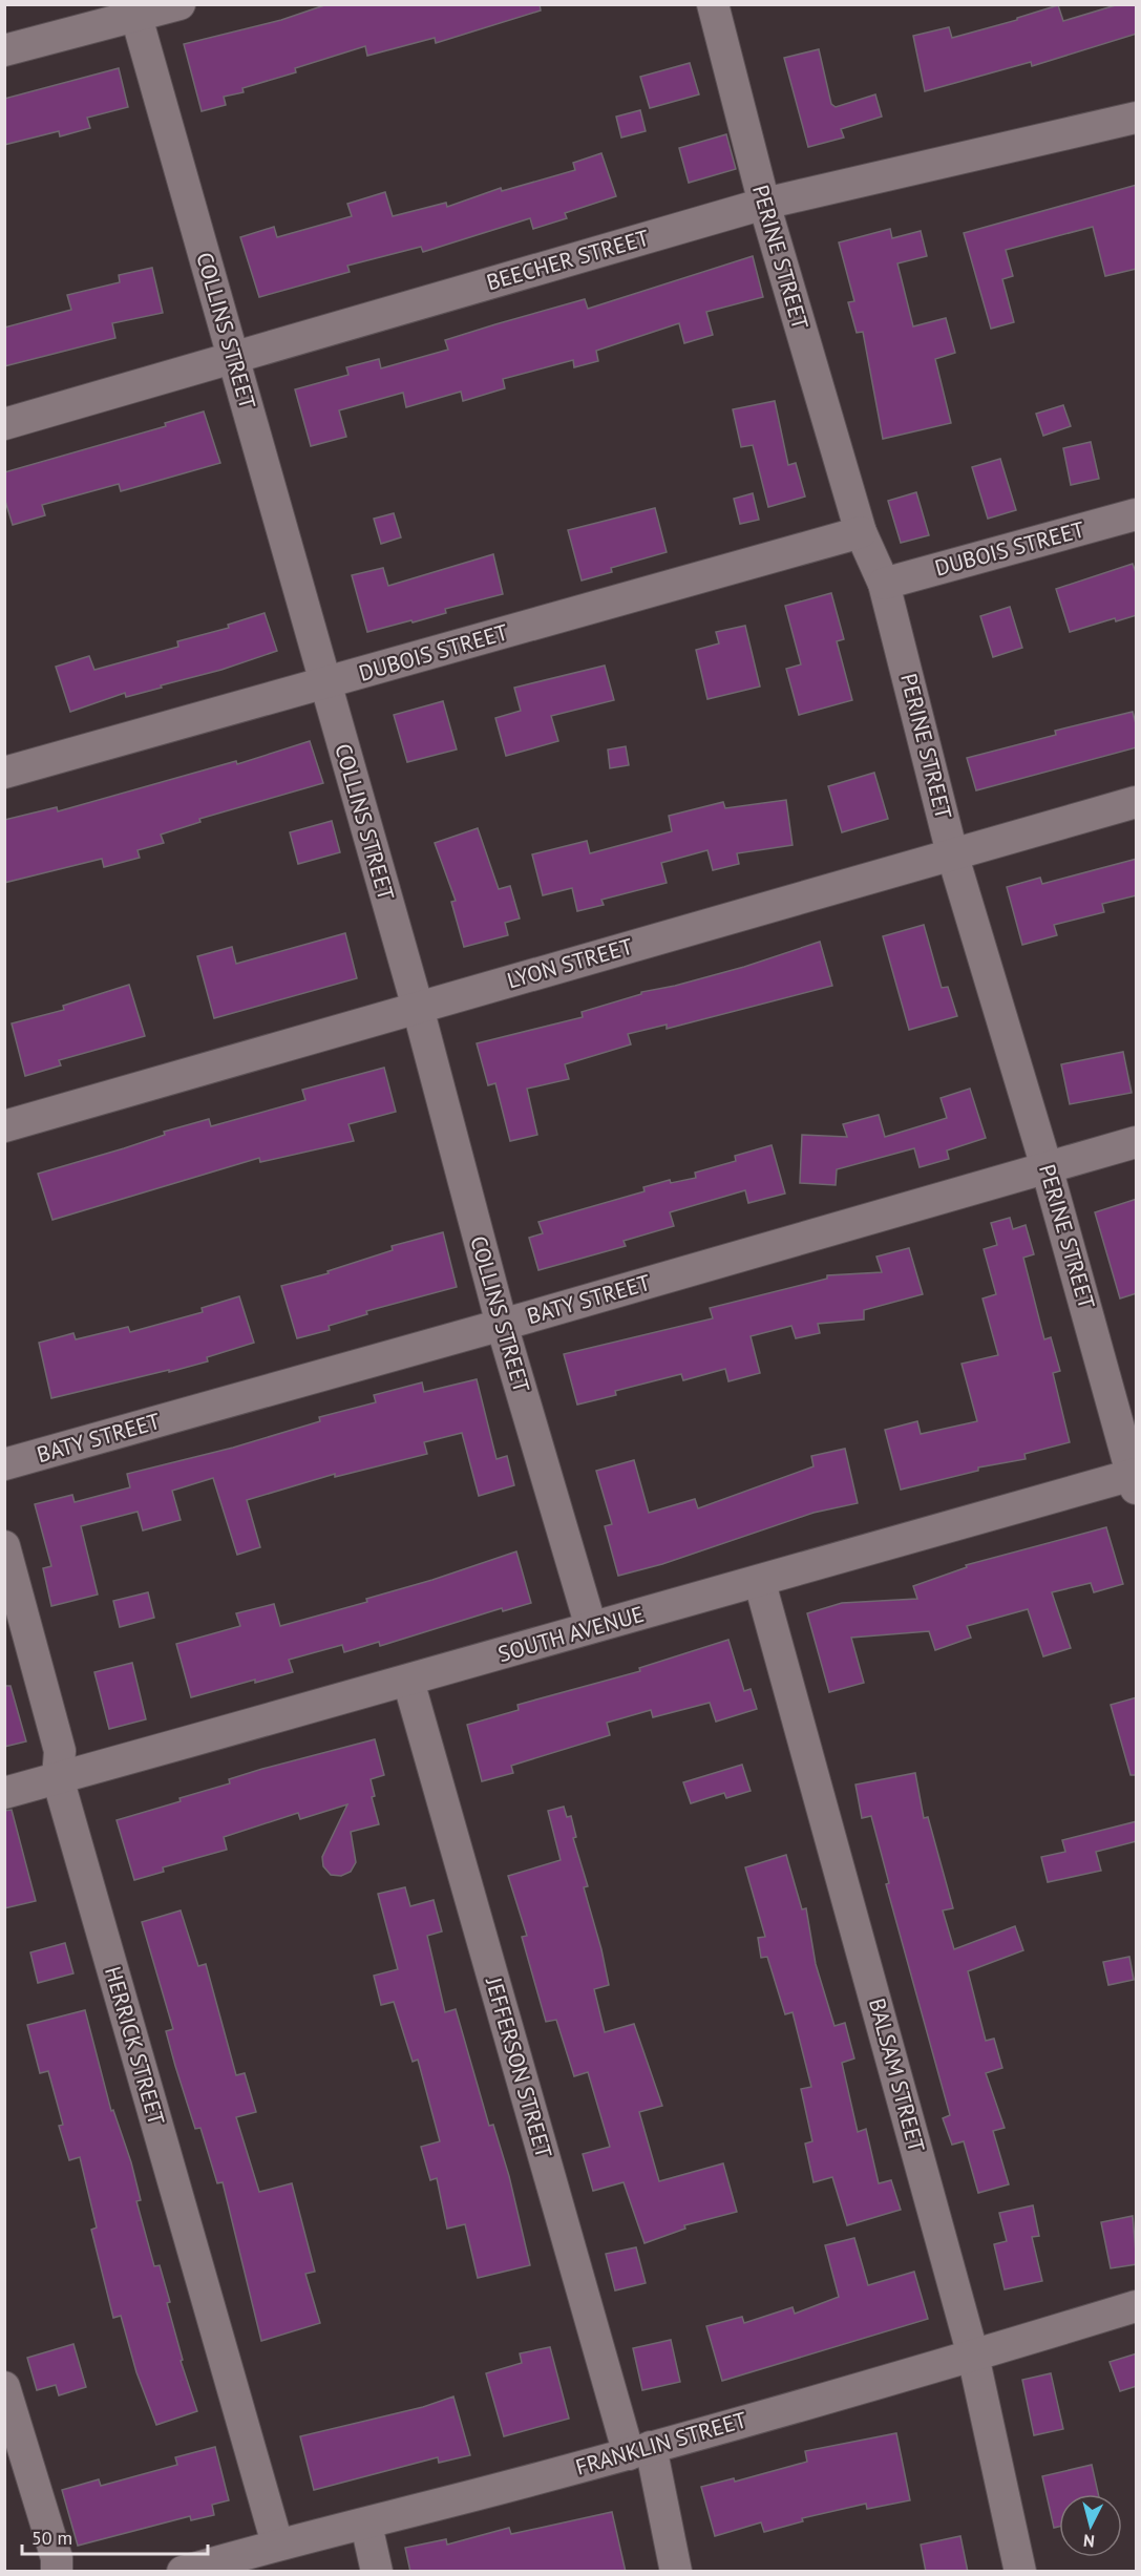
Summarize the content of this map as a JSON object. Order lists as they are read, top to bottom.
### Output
{
  "streets": {
    "street": [
      "PERINE STREET",
      "BEECHER STREET",
      "COLLINS STREET",
      "DUBOIS STREET",
      "LYON STREET",
      "BATY STREET",
      "SOUTH AVENUE",
      "HERRICK STREET",
      "JEFFERSON STREET",
      "BALSAM STREET",
      "FRANKLIN STREET"
    ]
  },
  "crossings": [
    ["PERINE STREET", "BEECHER STREET"],
    ["PERINE STREET", "DUBOIS STREET"],
    ["PERINE STREET", "LYON STREET"],
    ["PERINE STREET", "BATY STREET"],
    ["PERINE STREET", "SOUTH AVENUE"],
    ["BEECHER STREET", "COLLINS STREET"],
    ["COLLINS STREET", "DUBOIS STREET"],
    ["COLLINS STREET", "LYON STREET"],
    ["COLLINS STREET", "BATY STREET"],
    ["COLLINS STREET", "SOUTH AVENUE"],
    ["SOUTH AVENUE", "HERRICK STREET"],
    ["SOUTH AVENUE", "JEFFERSON STREET"],
    ["SOUTH AVENUE", "BALSAM STREET"],
    ["HERRICK STREET", "FRANKLIN STREET"],
    ["JEFFERSON STREET", "FRANKLIN STREET"],
    ["BALSAM STREET", "FRANKLIN STREET"]
  ],
  "scale_bar": "50 m",
  "north": "bottom"
}
